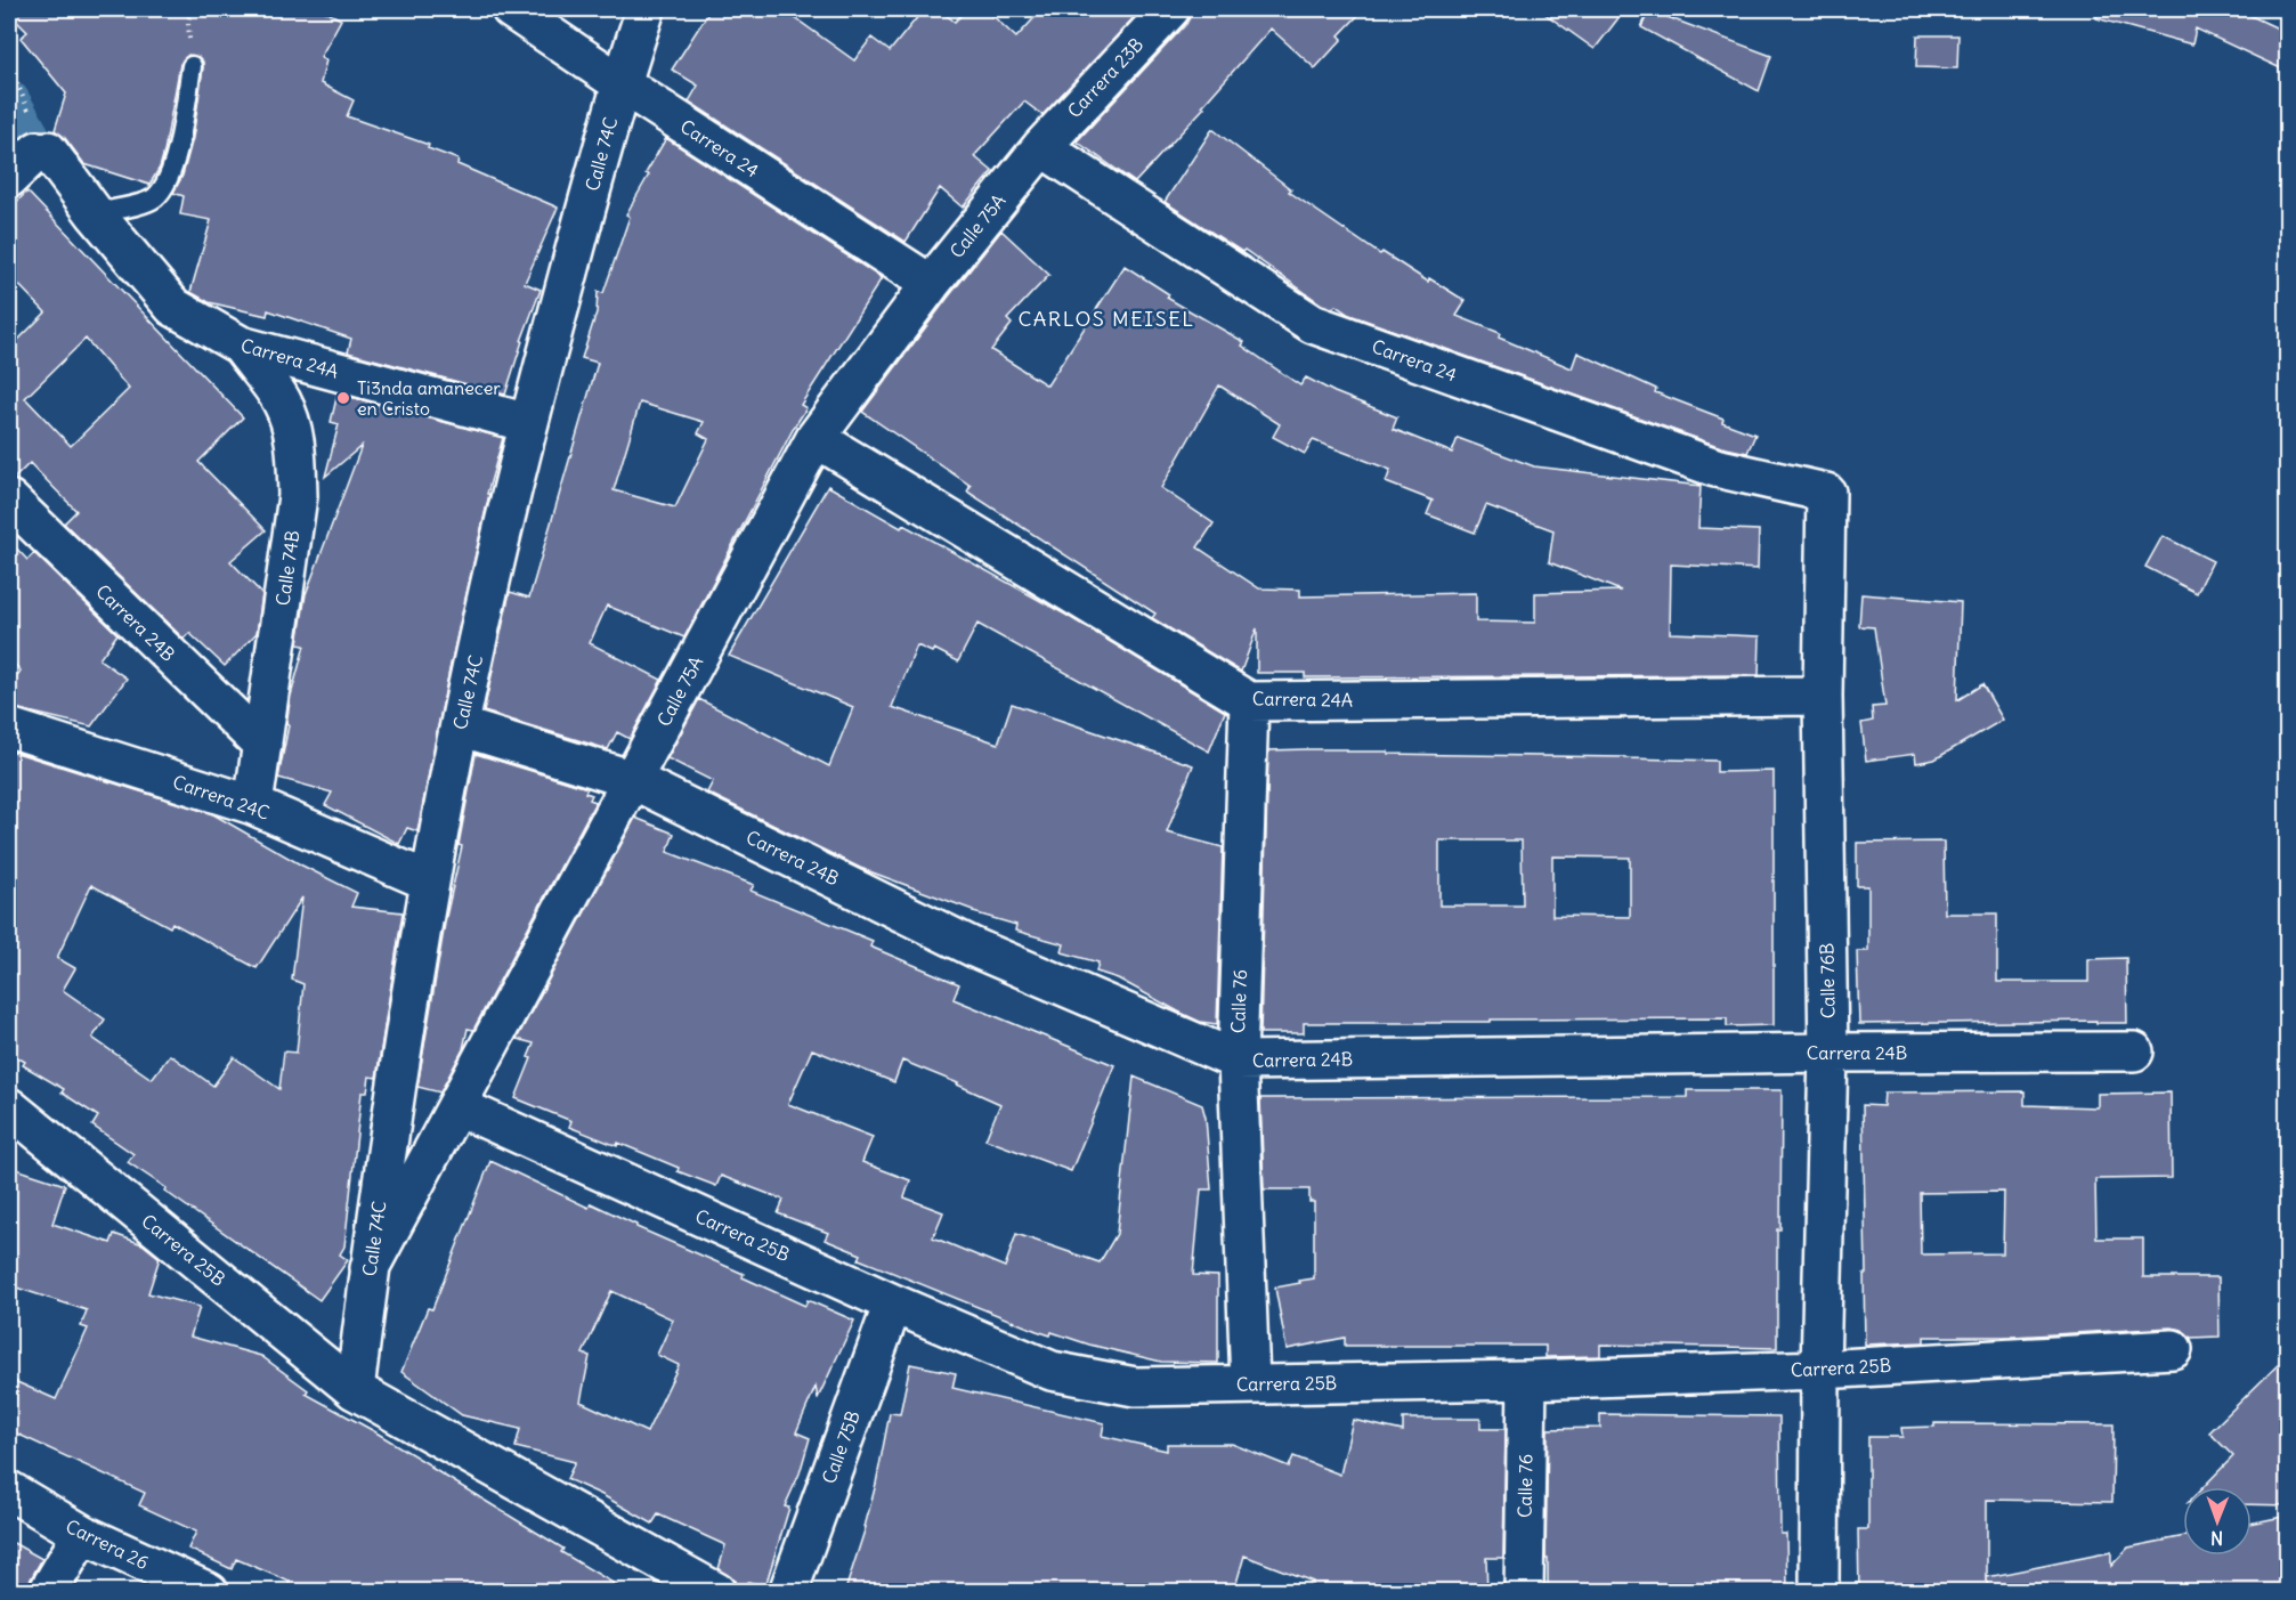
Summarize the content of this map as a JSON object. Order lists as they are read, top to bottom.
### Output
{
  "streets": {
    "street": [
      "Carrera 23B",
      "Carrera 24",
      "Calle 74C",
      "Calle 75A",
      "Carrera 24A",
      "Calle 74B",
      "Carrera 24B",
      "Carrera 24C",
      "Calle 76B",
      "Calle 76",
      "Carrera 25B",
      "Calle 75B",
      "Carrera 26"
    ]
  },
  "crossings": [
    ["Carrera 23B", "Carrera 24"],
    ["Carrera 23B", "Calle 75A"],
    ["Carrera 24", "Calle 74C"],
    ["Carrera 24", "Calle 75A"],
    ["Carrera 24", "Calle 76B"],
    ["Calle 74C", "Calle 75A"],
    ["Calle 74C", "Carrera 24A"],
    ["Calle 74C", "Carrera 24B"],
    ["Calle 74C", "Carrera 24C"],
    ["Calle 74C", "Carrera 25B"],
    ["Calle 75A", "Carrera 24A"],
    ["Calle 75A", "Carrera 24B"],
    ["Calle 75A", "Carrera 25B"],
    ["Carrera 24A", "Calle 74B"],
    ["Carrera 24A", "Calle 76B"],
    ["Carrera 24A", "Calle 76"],
    ["Calle 74B", "Carrera 24B"],
    ["Calle 74B", "Carrera 24C"],
    ["Carrera 24B", "Calle 76B"],
    ["Carrera 24B", "Calle 76"],
    ["Calle 76B", "Carrera 25B"],
    ["Calle 76", "Carrera 25B"],
    ["Carrera 25B", "Calle 75B"]
  ],
  "districts": ["CARLOS MEISEL"],
  "places": ["Ti3nda amanecer en Cristo"],
  "north": "bottom"
}
